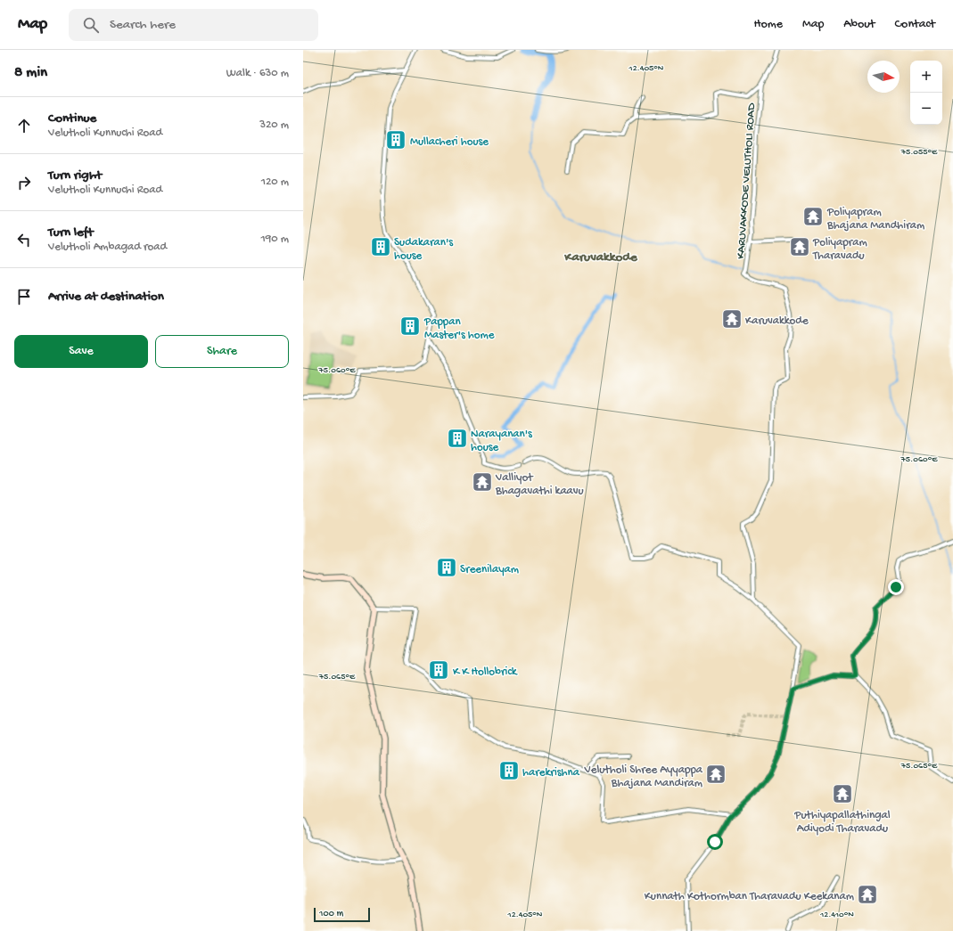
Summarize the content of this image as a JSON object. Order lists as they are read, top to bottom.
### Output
{
  "streets": {
    "street": ["KARUVAKKODE VELUTHOLI ROAD"]
  },
  "districts": ["Karuvakkode"],
  "places": {
    "building": [
      "Mullacheri house",
      "Sudakaran's house",
      "Pappan Master's home",
      "Narayanan's house",
      "Sreenilayam",
      "K K Hollobrick",
      "harekrishna"
    ],
    "temple": [
      "Poliyapram Bhajana Mandhiram",
      "Poliyapram Tharavadu",
      "Karuvakkode",
      "Valliyot Bhagavathi kaavu",
      "Velutholi Shree Ayyappa Bhajana Mandiram",
      "Puthiyapallathingal Adiyodi Tharavadu",
      "Kunnath Kothormban Tharavadu Keekanam"
    ]
  },
  "scale_bar": "100 m",
  "north": "right",
  "page": {
    "header": "Map",
    "search": "Search here",
    "nav": [
      "Home",
      "Map",
      "About",
      "Contact"
    ],
    "heading": ["8 min", "Walk · 630 m"],
    "map_buttons": ["+", "−"],
    "list": [
      ["Continue", "Velutholi Kunnuchi Road", "320 m"],
      ["Turn right", "Velutholi Kunnuchi Road", "120 m"],
      ["Turn left", "Velutholi Ambagad road", "190 m"],
      "Arrive at destination"
    ],
    "buttons": ["Save", "Share"],
    "scale": "100 m"
  },
  "coordinates": [
    "12.405°N",
    "75.055°E",
    "75.060°E",
    "75.065°E",
    "12.410°N"
  ]
}
